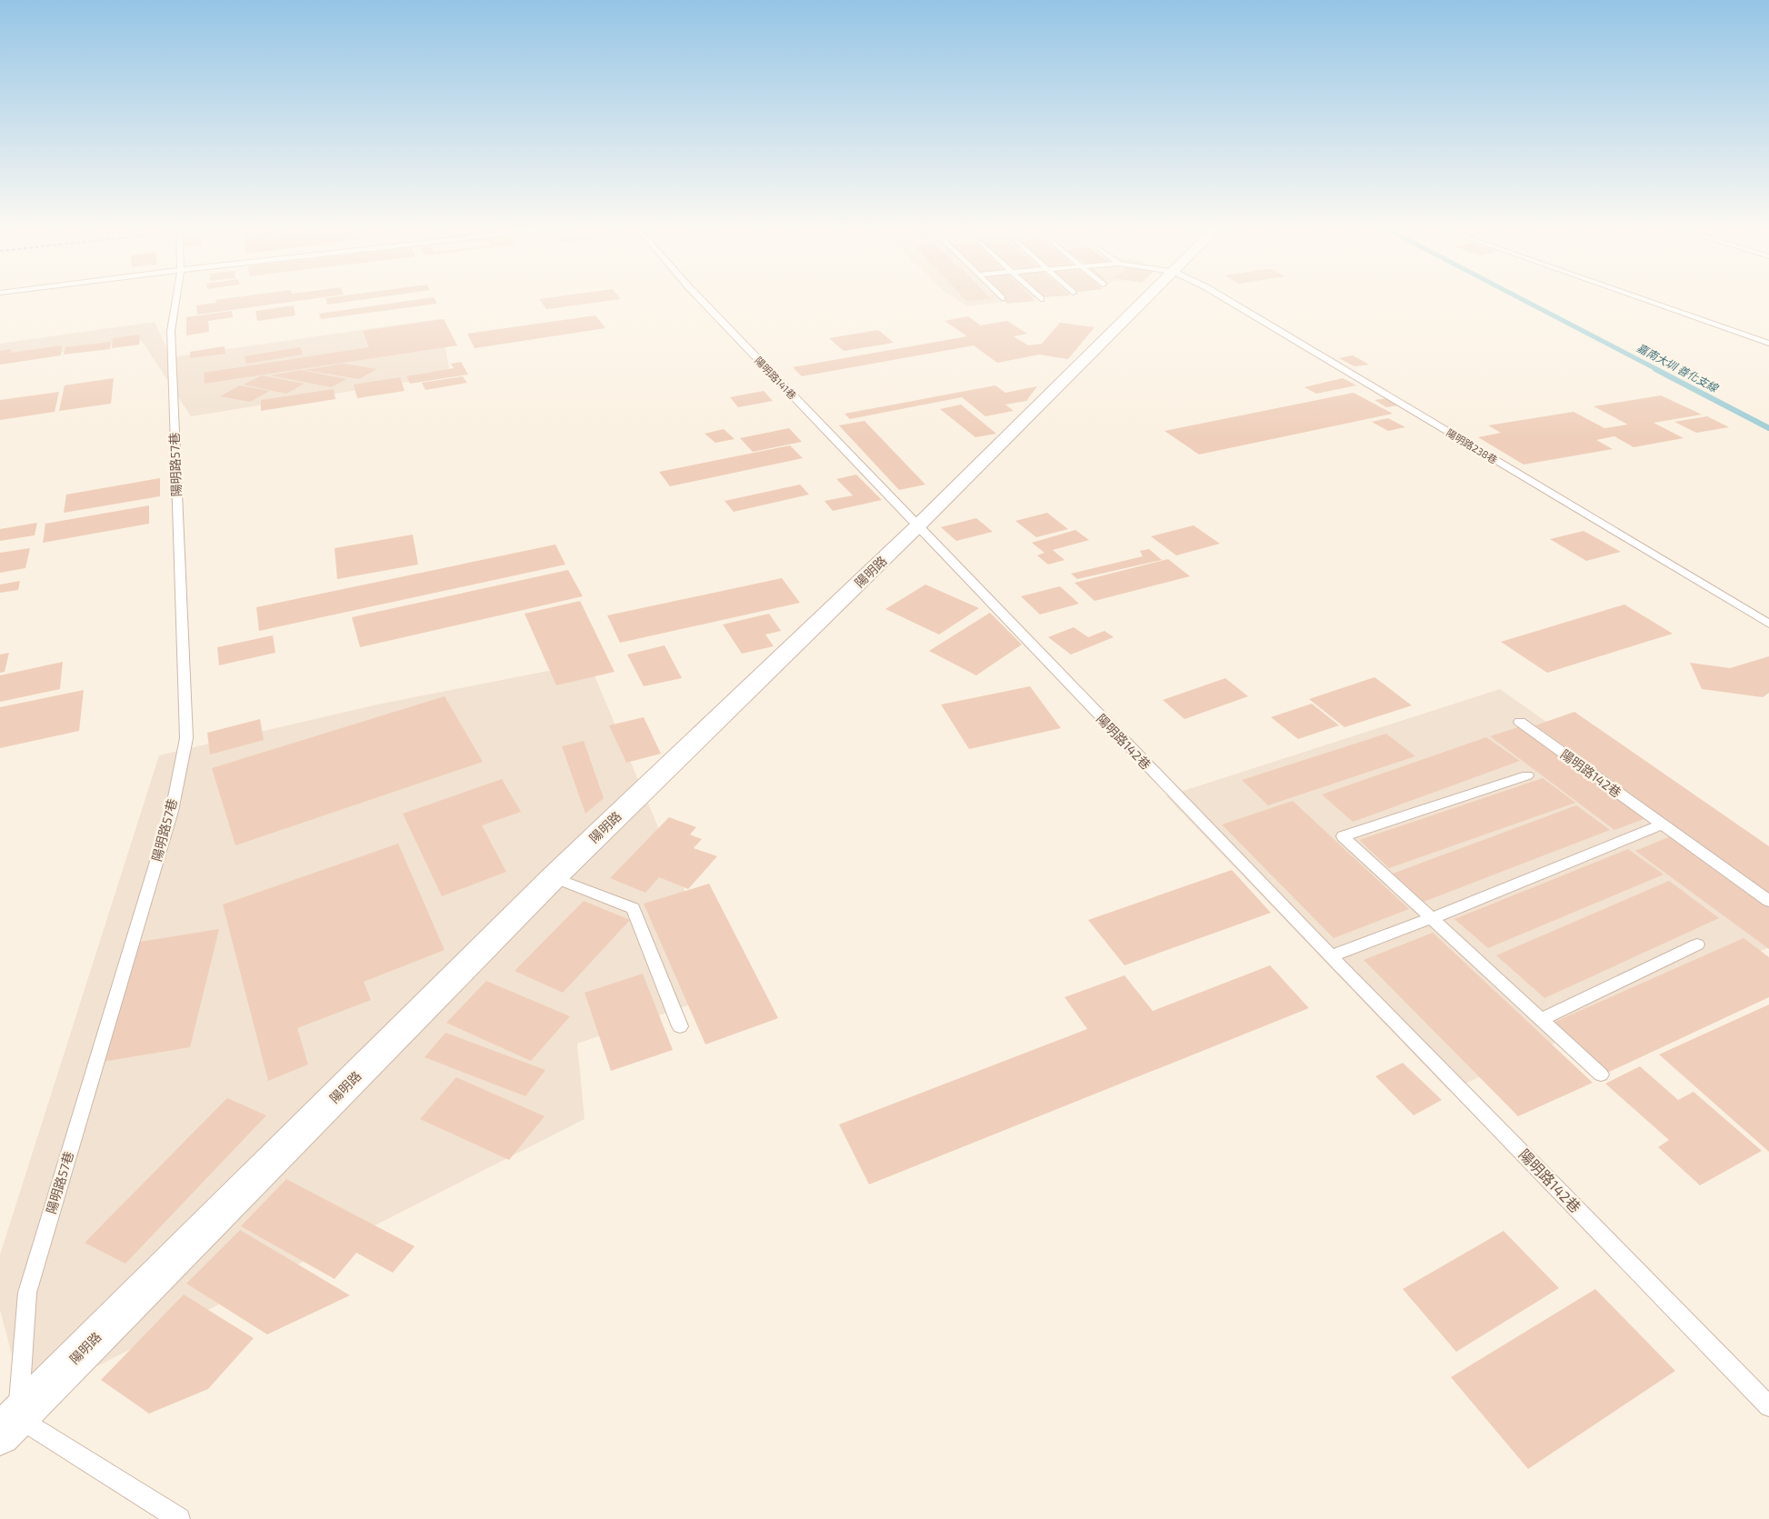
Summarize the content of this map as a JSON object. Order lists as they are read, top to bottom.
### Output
{
  "streets": {
    "street": ["陽明路"],
    "lane": [
      "陽明路141巷",
      "陽明路238巷",
      "陽明路57巷",
      "陽明路142巷"
    ]
  },
  "crossings": [
    ["陽明路141巷", "陽明路"],
    ["陽明路141巷", "陽明路142巷"],
    ["陽明路57巷", "陽明路"],
    ["陽明路", "陽明路142巷"]
  ],
  "water": ["嘉南大圳 善化支線"]
}
